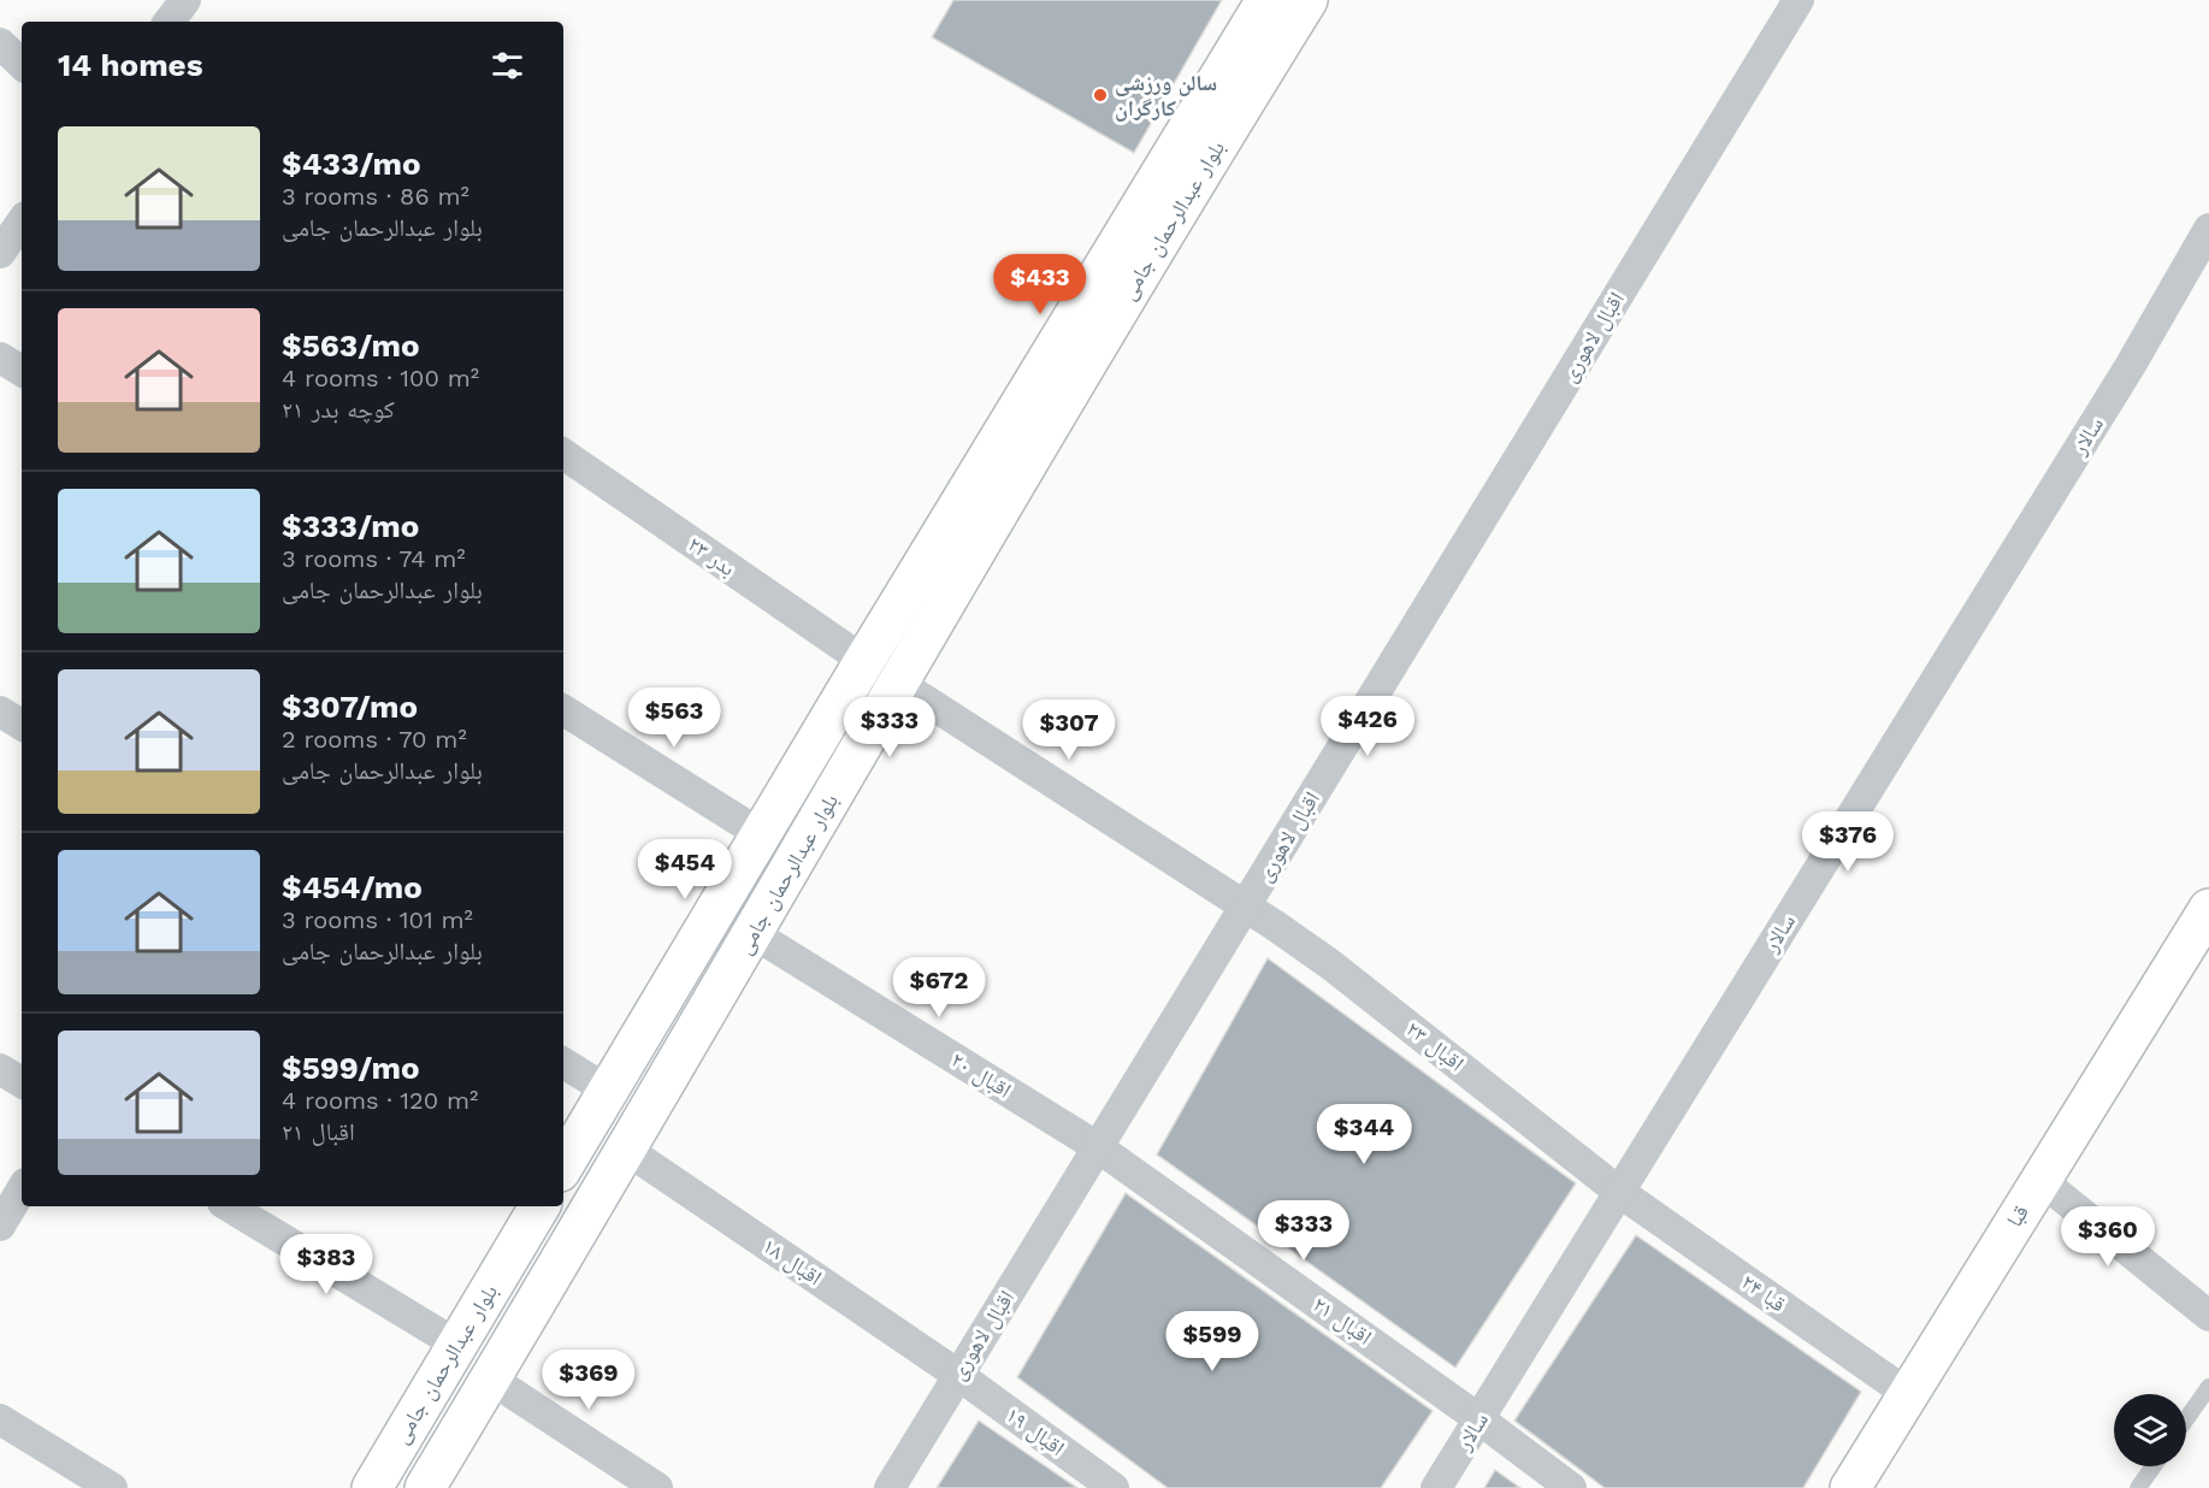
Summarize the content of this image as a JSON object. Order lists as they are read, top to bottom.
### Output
{
  "streets": {
    "street": [
      "بلوار عبدالرحمان جامی",
      "اقبال لاهوری",
      "سالار",
      "بدر ۲۳",
      "اقبال ۲۳",
      "اقبال ۲۰",
      "قبا",
      "اقبال ۱۸",
      "قبا ۲۴",
      "اقبال ۲۱",
      "اقبال ۱۹"
    ]
  },
  "crossings": [
    ["بلوار عبدالرحمان جامی", "بدر ۲۳"],
    ["بلوار عبدالرحمان جامی", "اقبال ۲۳"],
    ["بلوار عبدالرحمان جامی", "اقبال ۲۰"],
    ["بلوار عبدالرحمان جامی", "اقبال ۱۸"],
    ["اقبال لاهوری", "اقبال ۲۳"],
    ["اقبال لاهوری", "اقبال ۲۰"],
    ["اقبال لاهوری", "اقبال ۱۸"],
    ["اقبال لاهوری", "اقبال ۲۱"],
    ["اقبال لاهوری", "اقبال ۱۹"],
    ["سالار", "اقبال ۲۳"],
    ["سالار", "قبا ۲۴"],
    ["سالار", "اقبال ۲۱"],
    ["بدر ۲۳", "اقبال ۲۳"],
    ["اقبال ۲۳", "قبا ۲۴"],
    ["اقبال ۲۰", "اقبال ۲۱"],
    ["قبا", "قبا ۲۴"],
    ["اقبال ۱۸", "اقبال ۱۹"]
  ],
  "places": ["سالن ورزشی کارگران"],
  "page": {
    "heading": "14 homes",
    "list": [
      {
        "name": "$433/mo",
        "note": "3 rooms · 86 m² · بلوار عبدالرحمان جامی"
      },
      {
        "name": "$563/mo",
        "note": "4 rooms · 100 m² · کوچه بدر ۲۱"
      },
      {
        "name": "$333/mo",
        "note": "3 rooms · 74 m² · بلوار عبدالرحمان جامی"
      },
      {
        "name": "$307/mo",
        "note": "2 rooms · 70 m² · بلوار عبدالرحمان جامی"
      },
      {
        "name": "$454/mo",
        "note": "3 rooms · 101 m² · بلوار عبدالرحمان جامی"
      },
      {
        "name": "$599/mo",
        "note": "4 rooms · 120 m² · اقبال ۲۱"
      }
    ],
    "price": [
      "$433",
      "$563",
      "$426",
      "$333",
      "$307",
      "$376",
      "$454",
      "$672",
      "$344",
      "$333",
      "$360",
      "$383",
      "$599",
      "$369"
    ]
  }
}
